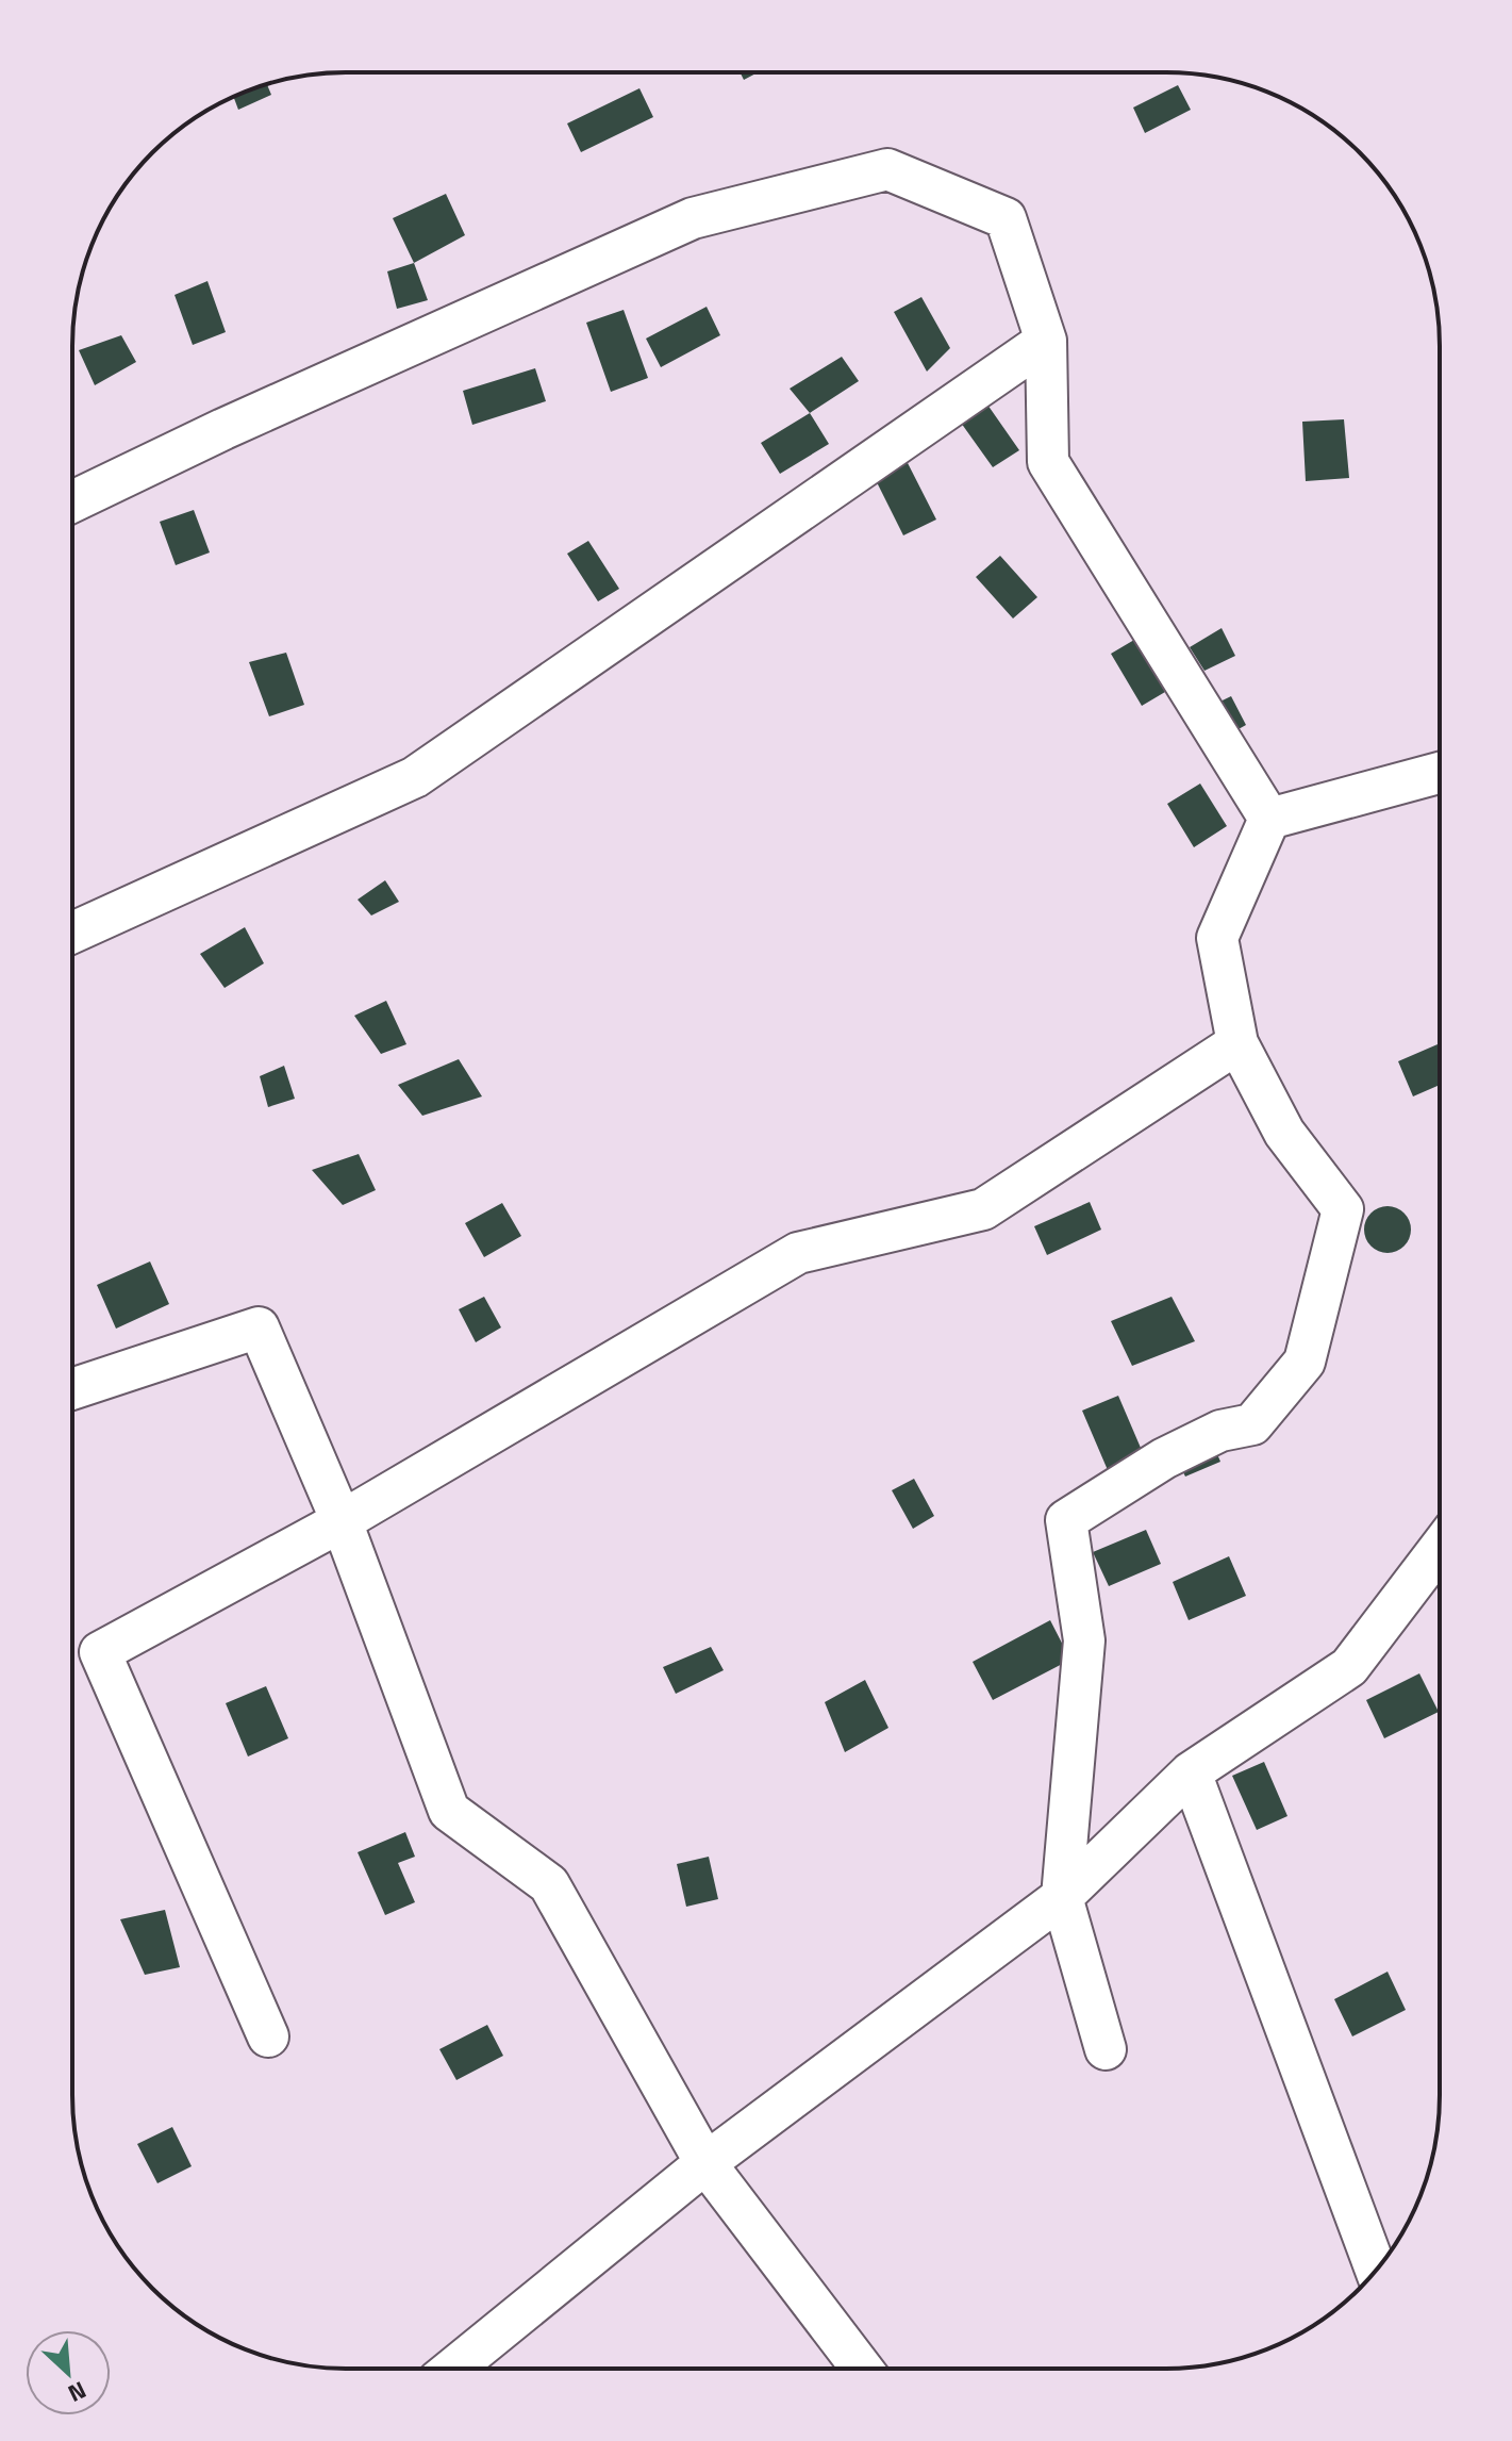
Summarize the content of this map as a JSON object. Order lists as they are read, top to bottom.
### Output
{
  "north": "bottom right"
}
